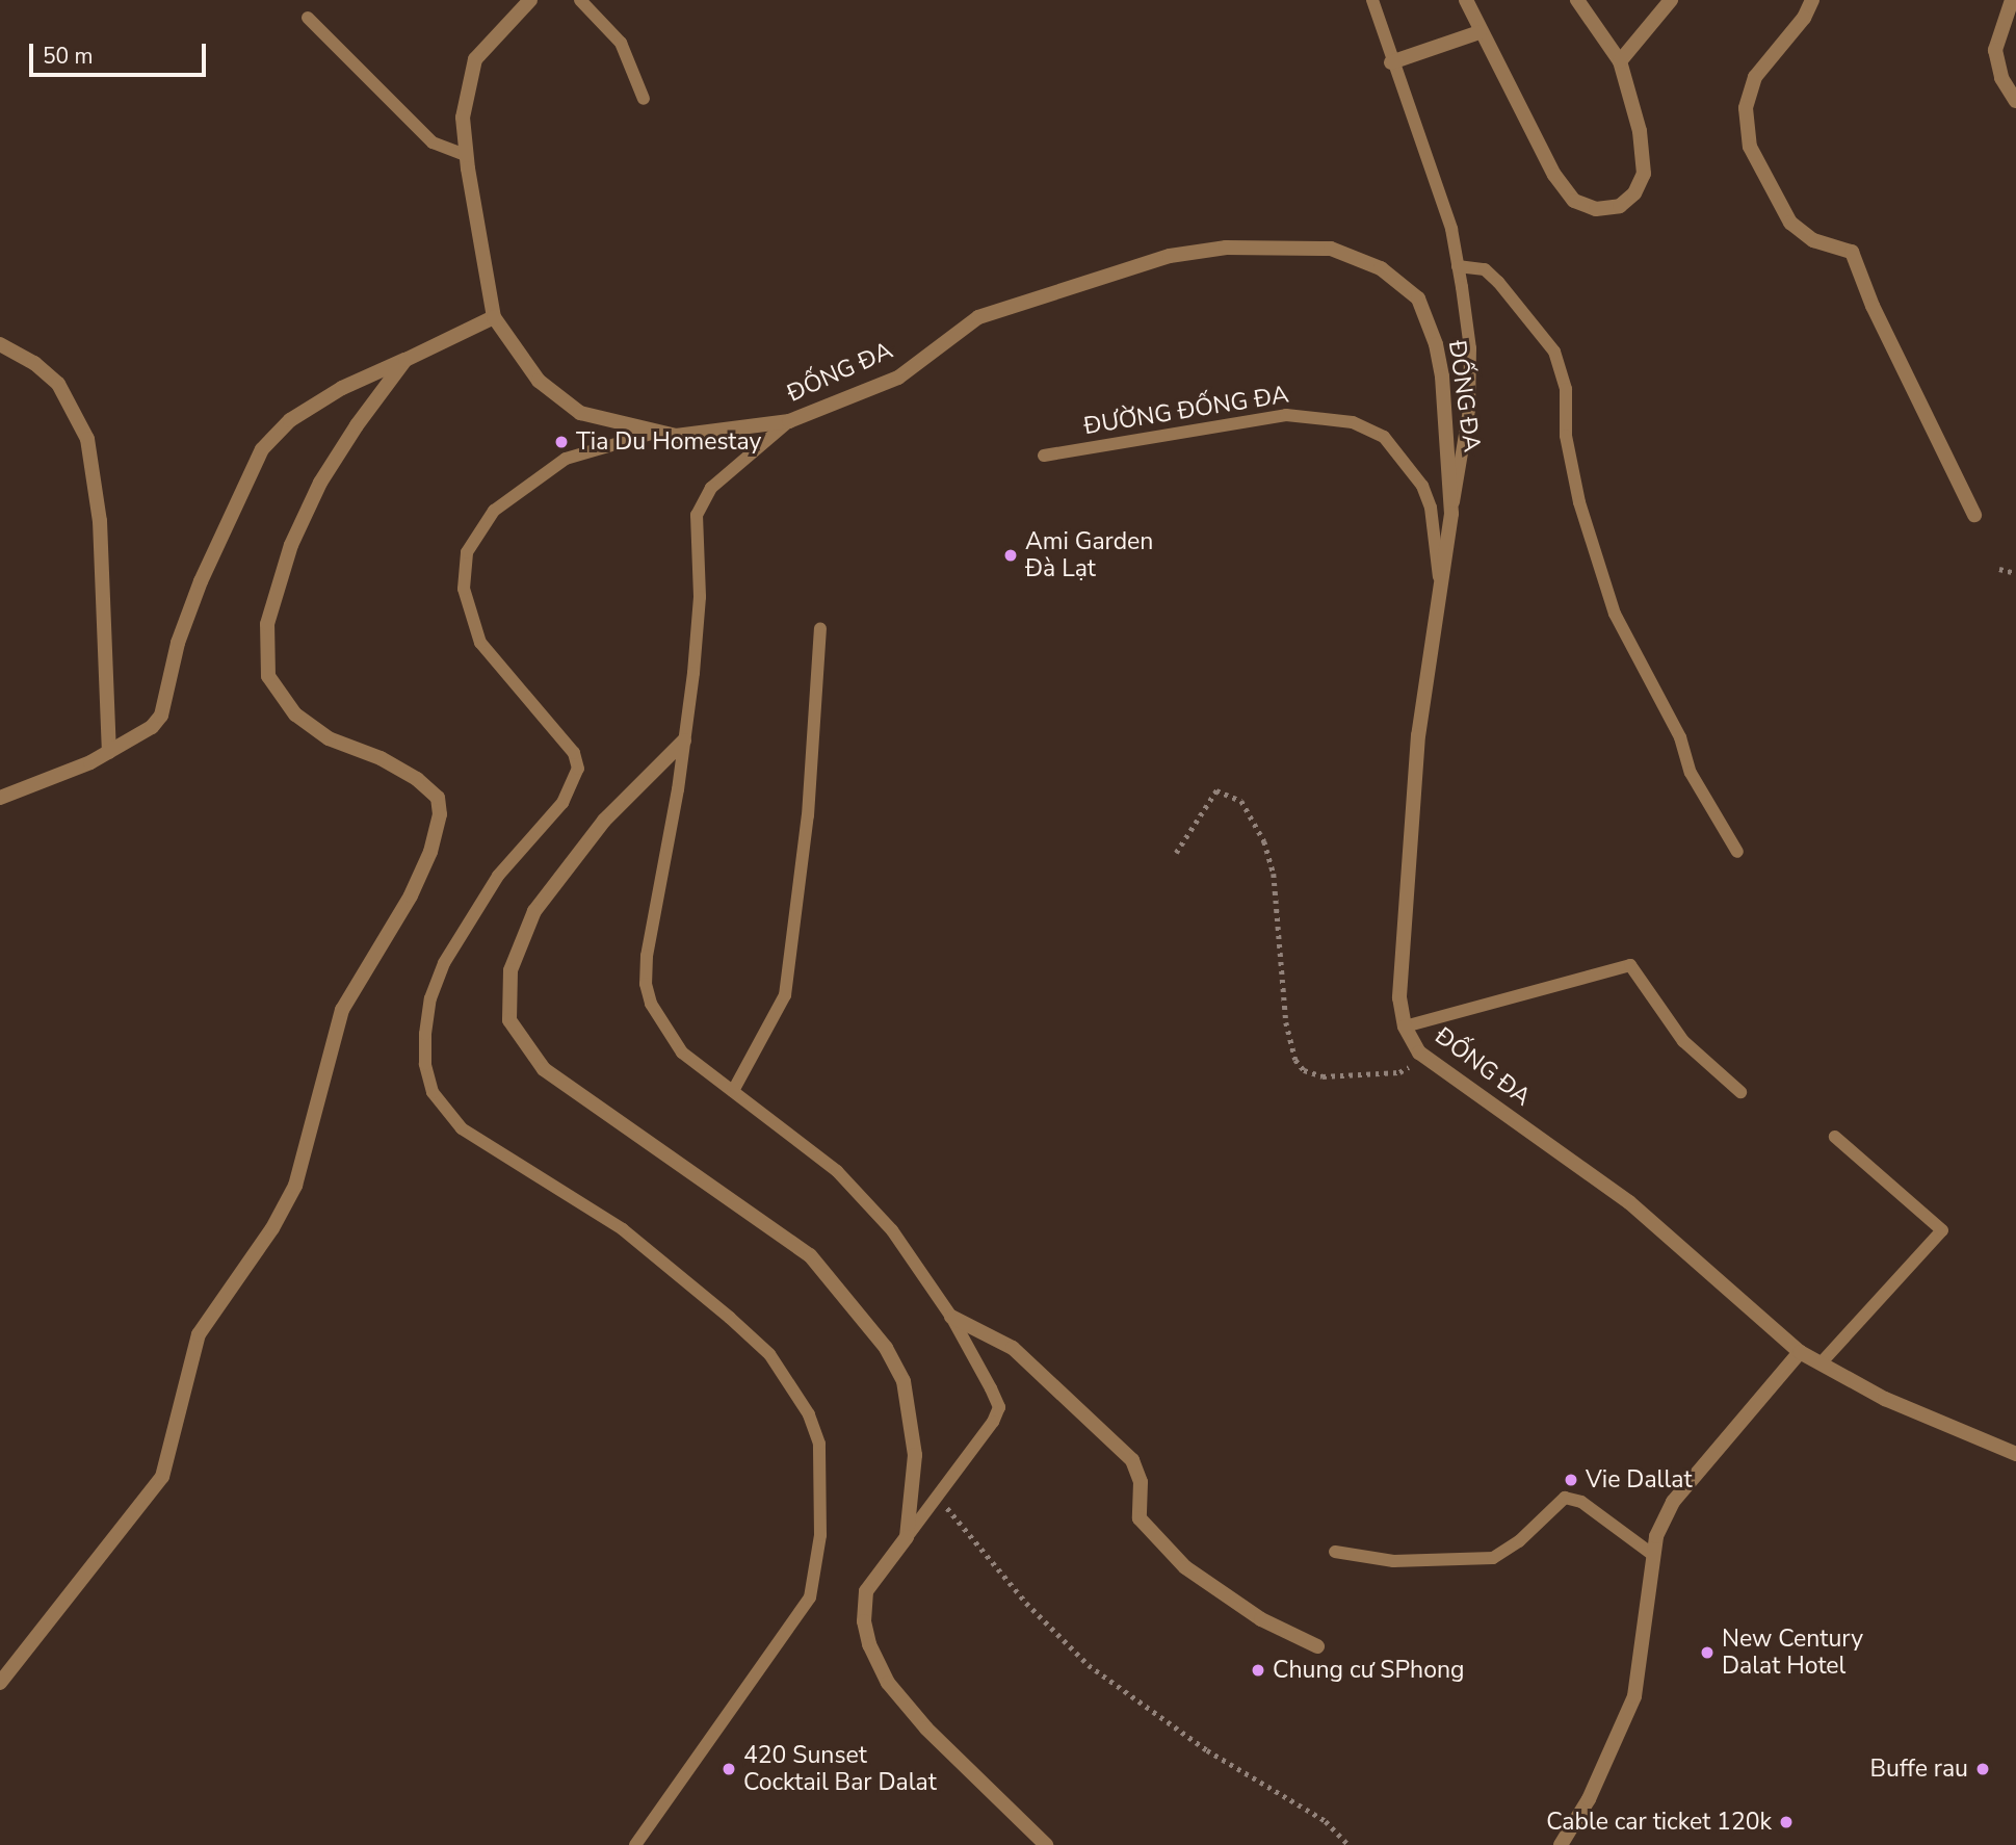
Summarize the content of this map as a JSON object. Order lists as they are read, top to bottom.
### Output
{
  "streets": {
    "street": ["ĐỐNG ĐA"],
    "lane": ["ĐƯỜNG ĐỐNG ĐA"]
  },
  "crossings": [
    ["ĐỐNG ĐA", "ĐƯỜNG ĐỐNG ĐA"]
  ],
  "places": [
    "Tia Du Homestay",
    "Ami Garden Đà Lạt",
    "Vie Dallat",
    "New Century Dalat Hotel",
    "Chung cư SPhong",
    "420 Sunset Cocktail Bar Dalat",
    "Buffe rau",
    "Cable car ticket 120k"
  ],
  "scale_bar": "50 m"
}
